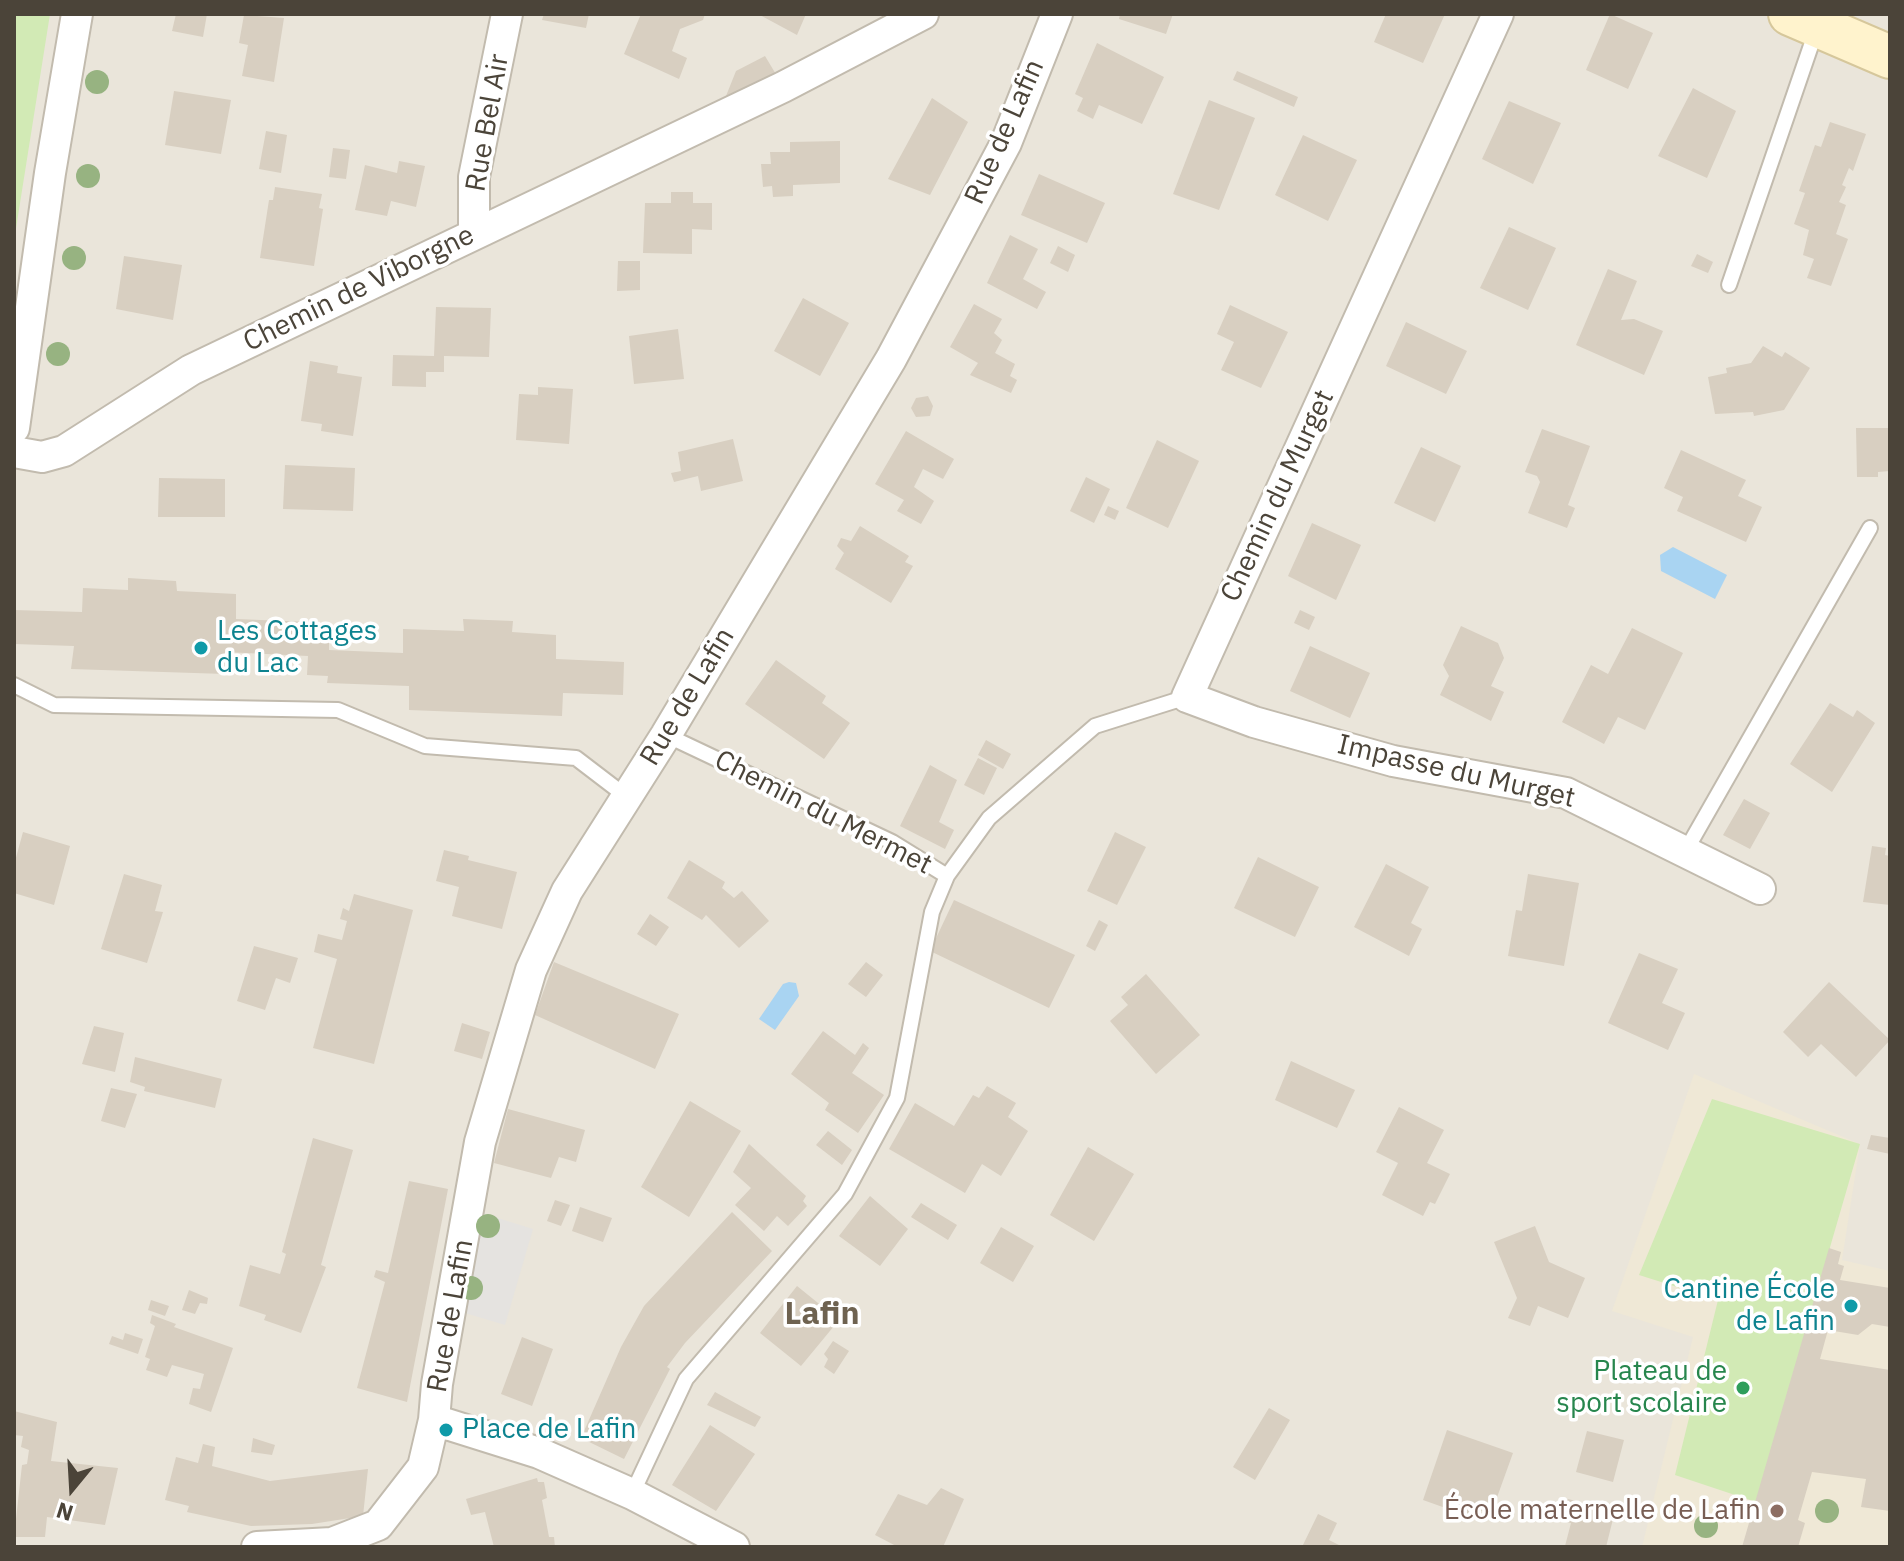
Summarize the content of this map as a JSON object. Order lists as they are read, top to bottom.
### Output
{
  "streets": {
    "street": [
      "Rue Bel Air",
      "Rue de Lafin",
      "Chemin de Viborgne",
      "Chemin du Murget",
      "Impasse du Murget"
    ],
    "lane": ["Chemin du Mermet"]
  },
  "crossings": [
    ["Rue Bel Air", "Chemin de Viborgne"],
    ["Rue de Lafin", "Chemin du Mermet"],
    ["Chemin du Murget", "Impasse du Murget"]
  ],
  "districts": ["Lafin"],
  "places": [
    "Les Cottages du Lac",
    "Cantine École de Lafin",
    "Plateau de sport scolaire",
    "Place de Lafin",
    "École maternelle de Lafin"
  ],
  "north": "bottom"
}
